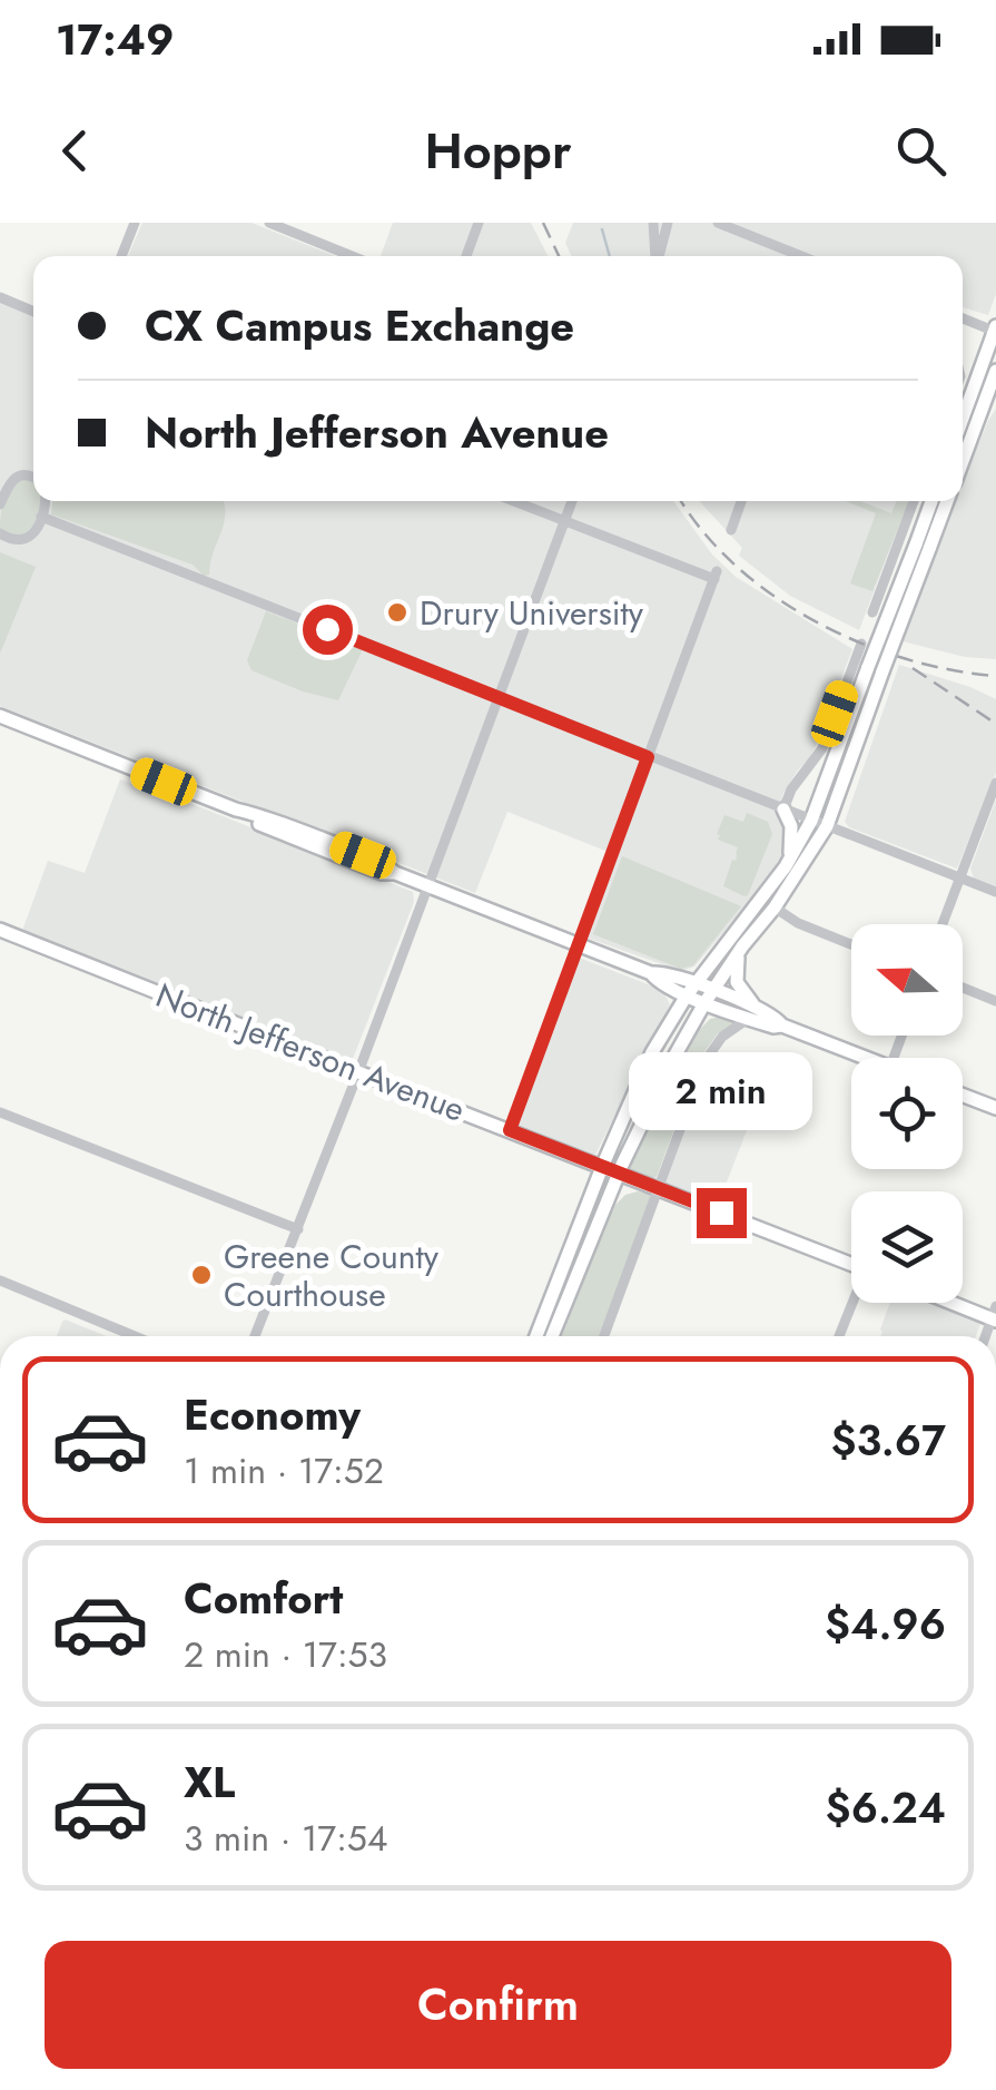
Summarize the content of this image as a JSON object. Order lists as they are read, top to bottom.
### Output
{
  "streets": {
    "main road": ["North Jefferson Avenue"]
  },
  "places": ["Drury University", "Greene County Courthouse"],
  "north": "left",
  "page": {
    "status": "17:49",
    "header": "Hoppr",
    "banner": ["CX Campus Exchange", "North Jefferson Avenue"],
    "bubble": "2 min",
    "list": [
      {
        "name": "Economy",
        "note": "1 min · 17:52",
        "value": "$3.67"
      },
      {
        "name": "Comfort",
        "note": "2 min · 17:53",
        "value": "$4.96"
      },
      {
        "name": "XL",
        "note": "3 min · 17:54",
        "value": "$6.24"
      }
    ],
    "buttons": "Confirm"
  }
}
